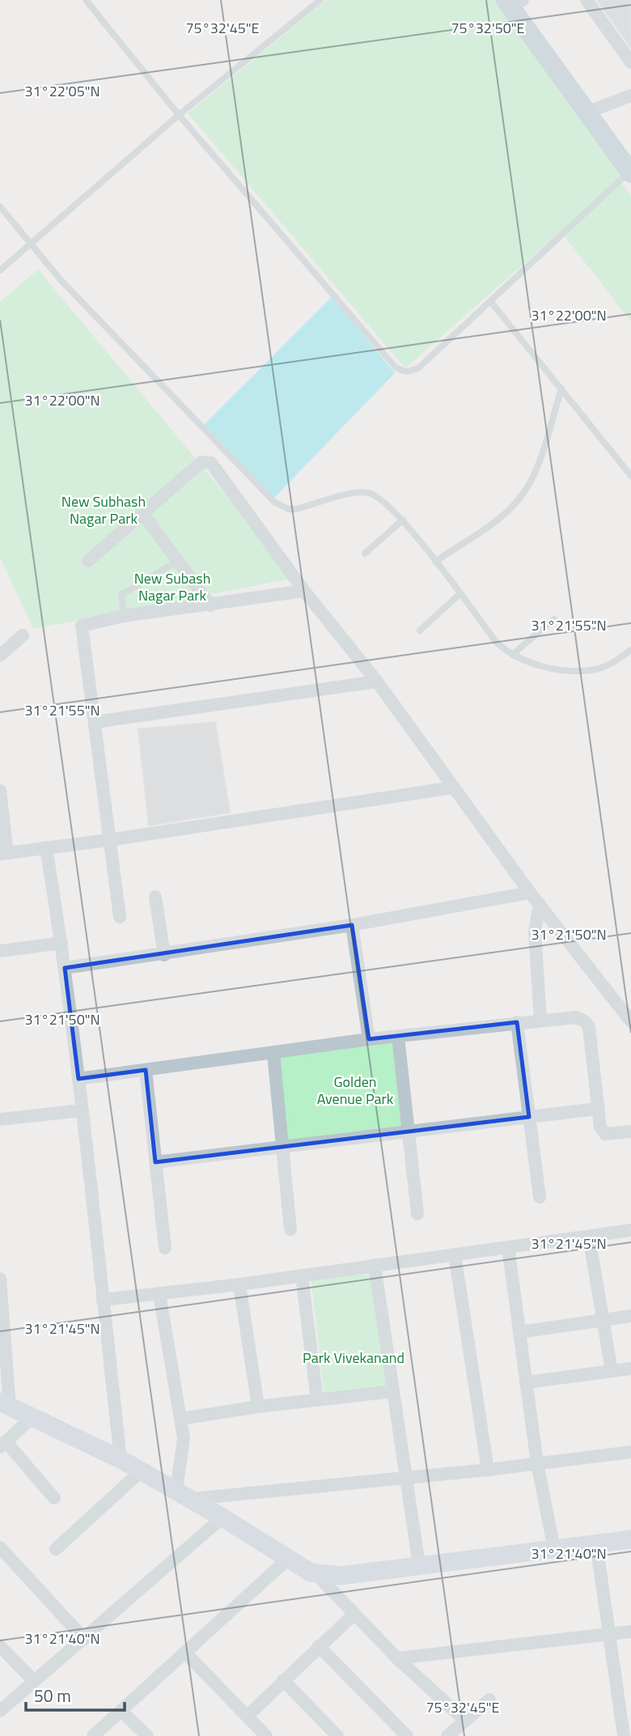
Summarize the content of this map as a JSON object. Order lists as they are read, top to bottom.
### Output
{
  "parks": [
    "New Subhash Nagar Park",
    "New Subash Nagar Park",
    "Golden Avenue Park",
    "Park Vivekanand"
  ],
  "scale_bar": "50 m",
  "coordinates": [
    "75°32'45\"E",
    "75°32'50\"E",
    "31°22'05\"N",
    "31°22'00\"N",
    "31°21'55\"N",
    "31°21'50\"N",
    "31°21'45\"N",
    "31°21'40\"N"
  ]
}
